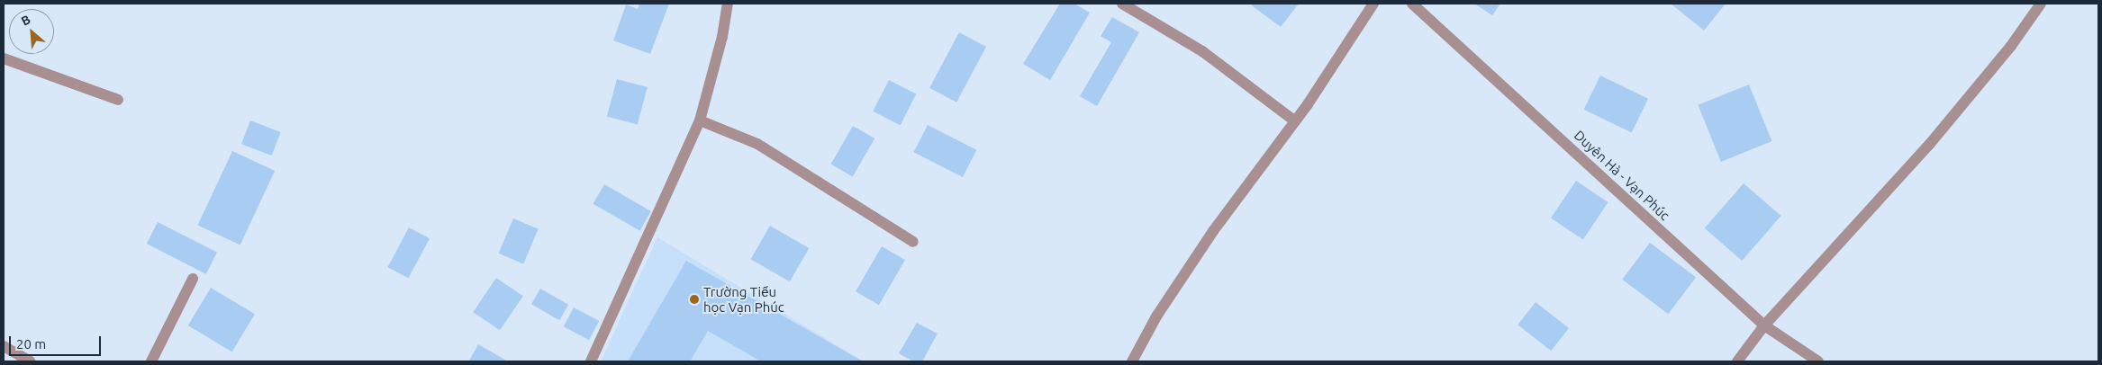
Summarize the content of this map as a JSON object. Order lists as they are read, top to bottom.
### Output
{
  "streets": {
    "street": ["Duyên Hà - Vạn Phúc"]
  },
  "places": ["Trường Tiểu học Vạn Phúc"],
  "scale_bar": "20 m",
  "north": "top left"
}
